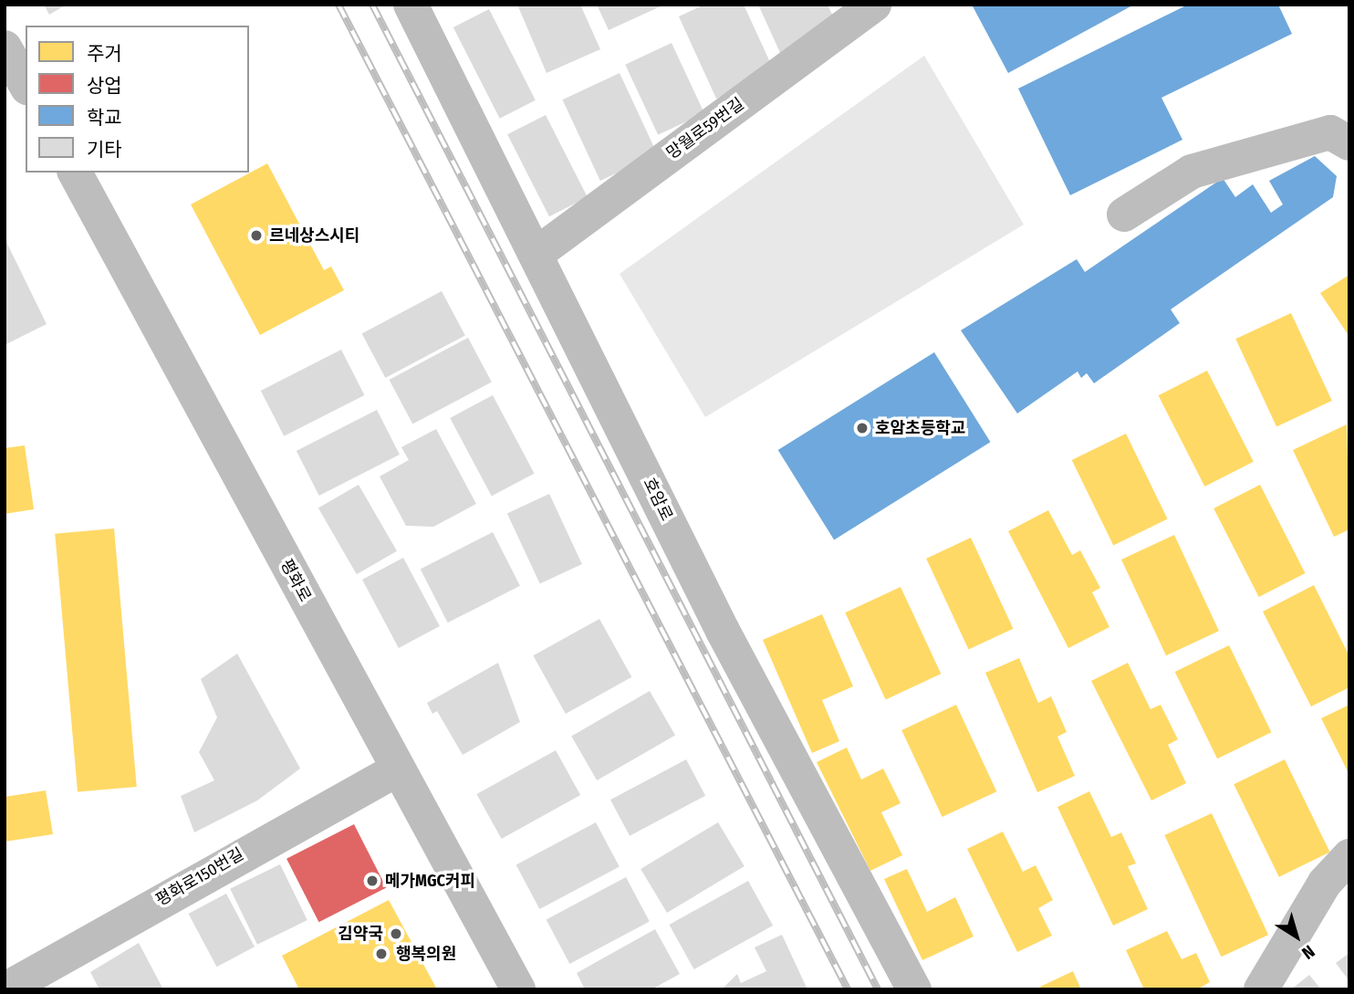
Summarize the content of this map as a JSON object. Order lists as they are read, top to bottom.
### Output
{
  "streets": {
    "street": [
      "망월로59번길",
      "호암로",
      "평화로",
      "평화로150번길"
    ]
  },
  "crossings": [
    ["망월로59번길", "호암로"],
    ["평화로", "평화로150번길"]
  ],
  "places": [
    "르네상스시티",
    "호암초등학교",
    "메가MGC커피",
    "김약국",
    "행복의원"
  ],
  "legend": [
    "주거",
    "상업",
    "학교",
    "기타"
  ],
  "north": "bottom right"
}
